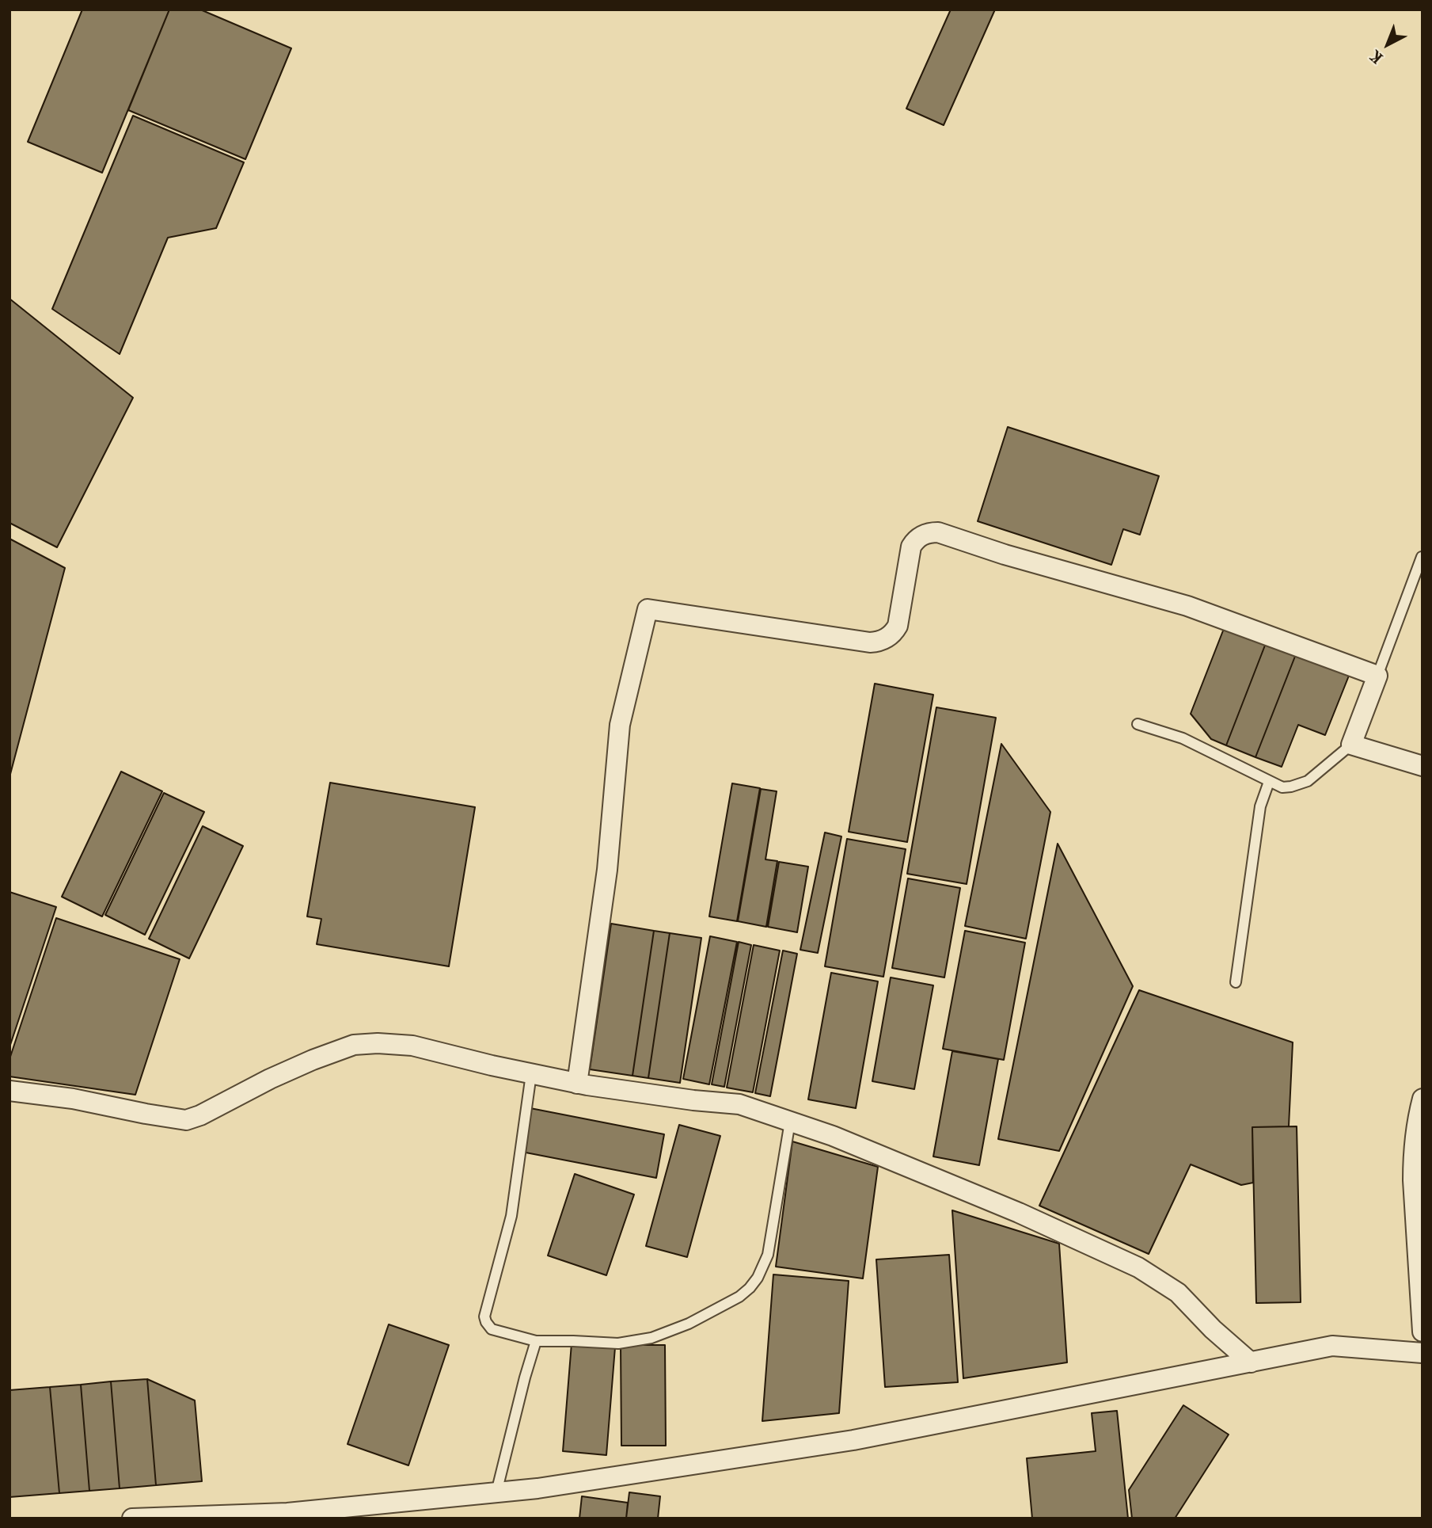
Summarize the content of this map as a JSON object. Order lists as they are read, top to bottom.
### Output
{
  "north": "bottom left"
}
